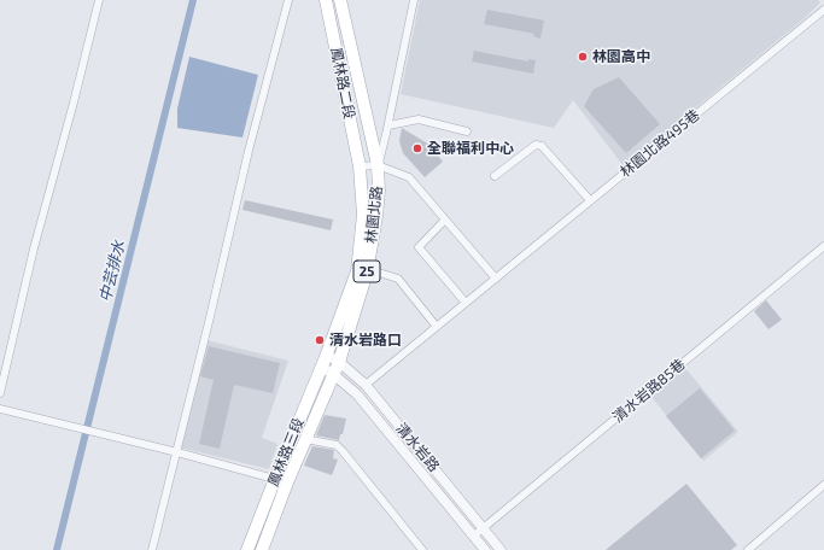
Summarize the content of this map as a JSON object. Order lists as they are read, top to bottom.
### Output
{
  "streets": {
    "main road": [
      "鳳林路二段",
      "林園北路",
      "25",
      "鳳林路三段"
    ],
    "street": ["林園北路495巷", "清水岩路85巷", "清水岩路"]
  },
  "crossings": [
    ["鳳林路二段", "林園北路"],
    ["林園北路495巷", "清水岩路"],
    ["林園北路", "清水岩路"],
    ["林園北路", "鳳林路三段"],
    ["清水岩路85巷", "清水岩路"],
    ["清水岩路", "鳳林路三段"]
  ],
  "water": ["中芸排水"],
  "places": ["林園高中", "全聯福利中心", "清水岩路口"]
}
